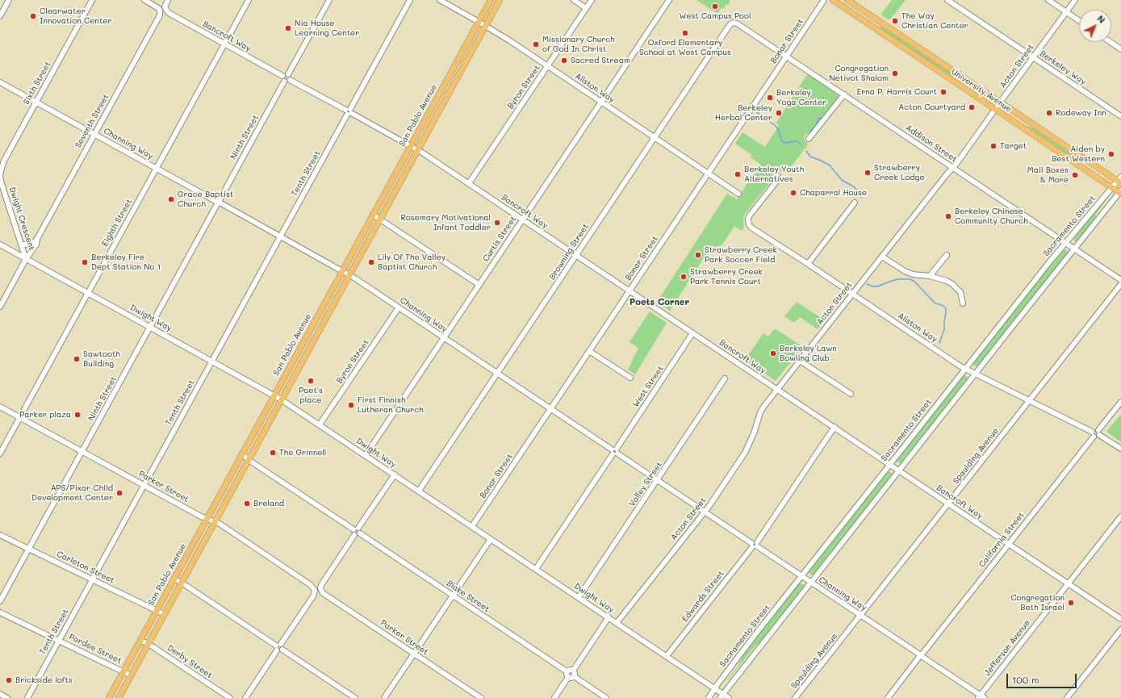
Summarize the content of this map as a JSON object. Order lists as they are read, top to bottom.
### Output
{
  "streets": {
    "main road": ["University Avenue", "San Pablo Avenue"],
    "street": [
      "Bancroft Way",
      "Bonar Street",
      "Acton Street",
      "Berkeley Way",
      "Sixth Street",
      "Byron Street",
      "Allston Way",
      "Seventh Street",
      "Ninth Street",
      "Channing Way",
      "Addison Street",
      "Tenth Street",
      "Dwight Crescent",
      "Eighth Street",
      "Sacramento Street",
      "Curtis Street",
      "Browning Street",
      "Dwight Way",
      "West Street",
      "Spaulding Avenue",
      "Valley Street",
      "Parker Street",
      "California Street",
      "Carleton Street",
      "Blake Street",
      "Edwards Street",
      "Jefferson Avenue",
      "Pardee Street",
      "Derby Street"
    ]
  },
  "crossings": [
    ["Bancroft Way", "Bonar Street"],
    ["Bancroft Way", "Acton Street"],
    ["Bancroft Way", "Byron Street"],
    ["Bancroft Way", "San Pablo Avenue"],
    ["Bancroft Way", "Ninth Street"],
    ["Bancroft Way", "Tenth Street"],
    ["Bancroft Way", "Eighth Street"],
    ["Bancroft Way", "Sacramento Street"],
    ["Bancroft Way", "Curtis Street"],
    ["Bancroft Way", "Browning Street"],
    ["Bancroft Way", "West Street"],
    ["Bancroft Way", "Spaulding Avenue"],
    ["Bancroft Way", "California Street"],
    ["Bancroft Way", "Edwards Street"],
    ["Bancroft Way", "Jefferson Avenue"],
    ["Bonar Street", "Allston Way"],
    ["Bonar Street", "Channing Way"],
    ["Bonar Street", "Addison Street"],
    ["Bonar Street", "Dwight Way"],
    ["Acton Street", "Berkeley Way"],
    ["Acton Street", "Allston Way"],
    ["Acton Street", "University Avenue"],
    ["Acton Street", "Channing Way"],
    ["Acton Street", "Addison Street"],
    ["Acton Street", "Dwight Way"],
    ["Sixth Street", "Channing Way"],
    ["Sixth Street", "Dwight Crescent"],
    ["Byron Street", "Allston Way"],
    ["Byron Street", "Channing Way"],
    ["Byron Street", "Dwight Way"],
    ["Allston Way", "San Pablo Avenue"],
    ["Allston Way", "Sacramento Street"],
    ["Allston Way", "Curtis Street"],
    ["Allston Way", "Browning Street"],
    ["Allston Way", "Spaulding Avenue"],
    ["Allston Way", "California Street"],
    ["University Avenue", "Sacramento Street"],
    ["San Pablo Avenue", "Channing Way"],
    ["San Pablo Avenue", "Dwight Way"],
    ["San Pablo Avenue", "Parker Street"],
    ["San Pablo Avenue", "Carleton Street"],
    ["San Pablo Avenue", "Pardee Street"],
    ["San Pablo Avenue", "Derby Street"],
    ["Seventh Street", "Channing Way"],
    ["Seventh Street", "Dwight Crescent"],
    ["Seventh Street", "Dwight Way"],
    ["Ninth Street", "Channing Way"],
    ["Ninth Street", "Dwight Way"],
    ["Ninth Street", "Parker Street"],
    ["Ninth Street", "Carleton Street"],
    ["Channing Way", "Tenth Street"],
    ["Channing Way", "Eighth Street"],
    ["Channing Way", "Sacramento Street"],
    ["Channing Way", "Curtis Street"],
    ["Channing Way", "Browning Street"],
    ["Channing Way", "West Street"],
    ["Channing Way", "Spaulding Avenue"],
    ["Channing Way", "Valley Street"],
    ["Channing Way", "California Street"],
    ["Channing Way", "Edwards Street"],
    ["Channing Way", "Jefferson Avenue"],
    ["Addison Street", "Sacramento Street"],
    ["Addison Street", "Browning Street"],
    ["Tenth Street", "Dwight Way"],
    ["Tenth Street", "Parker Street"],
    ["Tenth Street", "Carleton Street"],
    ["Tenth Street", "Pardee Street"],
    ["Dwight Crescent", "Dwight Way"],
    ["Eighth Street", "Dwight Way"],
    ["Eighth Street", "Parker Street"],
    ["Sacramento Street", "Dwight Way"],
    ["Curtis Street", "Dwight Way"],
    ["Browning Street", "Dwight Way"],
    ["Dwight Way", "West Street"],
    ["Dwight Way", "Valley Street"],
    ["Dwight Way", "Edwards Street"],
    ["Parker Street", "Blake Street"]
  ],
  "districts": ["Poets Corner"],
  "places": [
    "West Campus Pool",
    "Clearwater Innovation Center",
    "The Way Christian Center",
    "Nia House Learning Center",
    "Oxford Elementary School at West Campus",
    "Missionary Church of God In Christ",
    "Sacred Stream",
    "Congregation Netivot Shalom",
    "Erna P. Harris Court",
    "Berkeley Yoga Center",
    "Acton Courtyard",
    "Berkeley Herbal Center",
    "Rodeway Inn",
    "Target",
    "Aiden by Best Western",
    "Strawberry Creek Lodge",
    "Berkeley Youth Alternatives",
    "Mail Boxes & More",
    "Chaparral House",
    "Grace Baptist Church",
    "Berkeley Chinese Community Church",
    "Rosemary Motivational Infant Toddler",
    "Strawberry Creek Park Soccer Field",
    "Berkeley Fire Dept Station No 1",
    "Lily Of The Valley Baptist Church",
    "Strawberry Creek Park Tennis Court",
    "Berkeley Lawn Bowling Club",
    "Sawtooth Building",
    "Poet's place",
    "First Finnish Lutheran Church",
    "Parker plaza",
    "The Grinnell",
    "APS/Pixar Child Development Center",
    "Breland",
    "Congregation Beth Israel",
    "Brickside lofts"
  ],
  "scale_bar": "100 m",
  "north": "top right"
}
